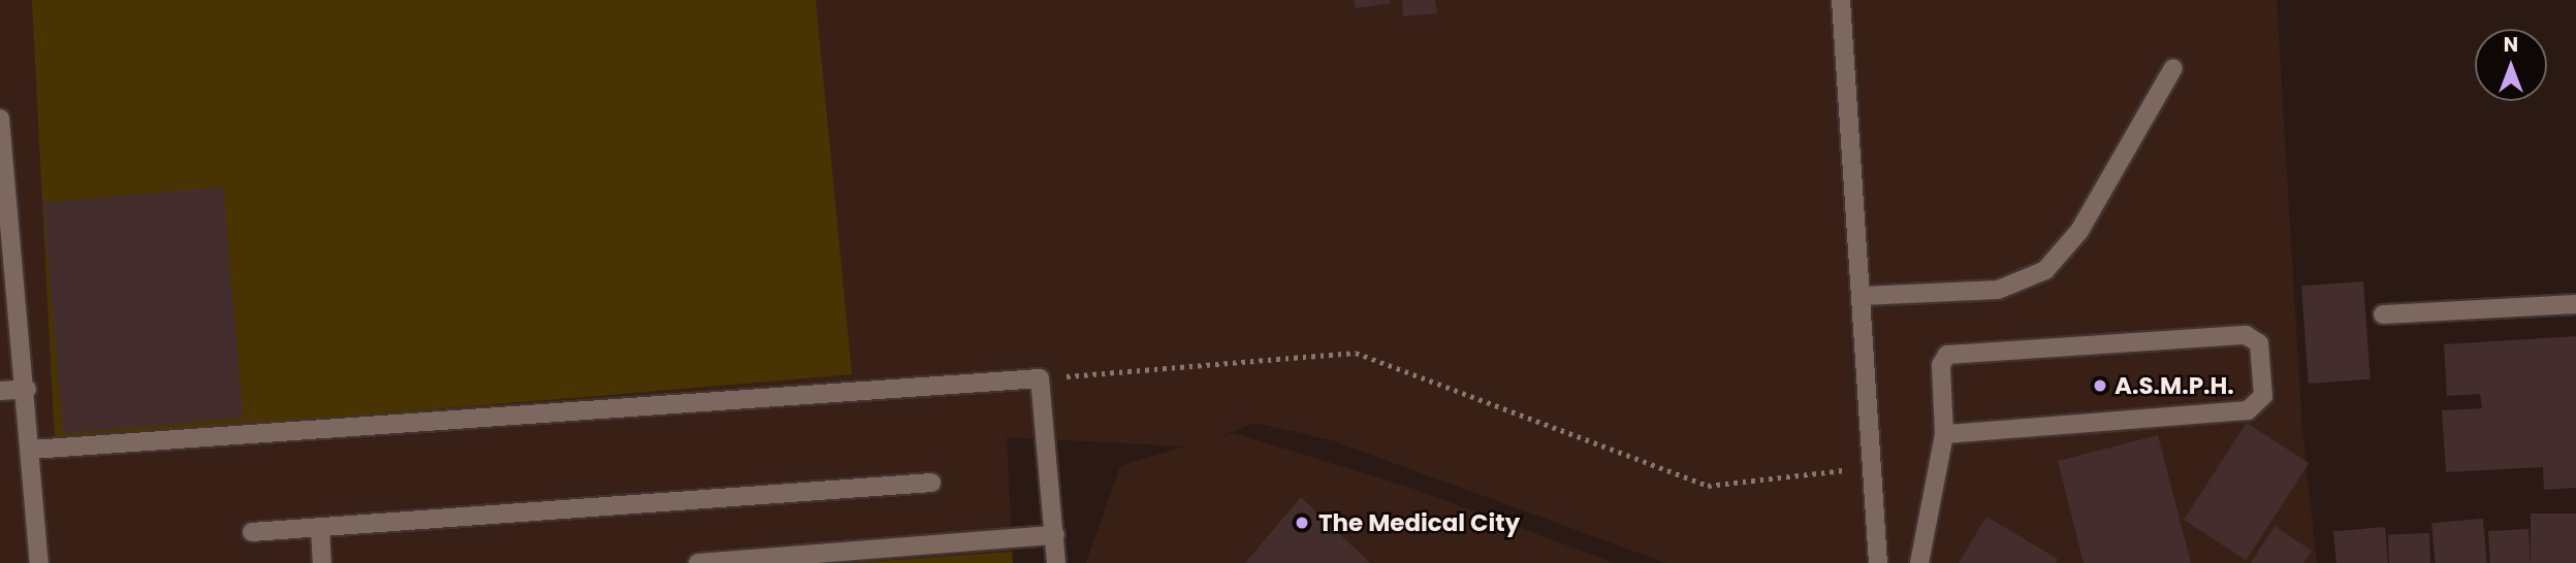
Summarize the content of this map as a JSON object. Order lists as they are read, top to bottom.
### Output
{
  "places": ["A.S.M.P.H.", "The Medical City"],
  "north": "top"
}
